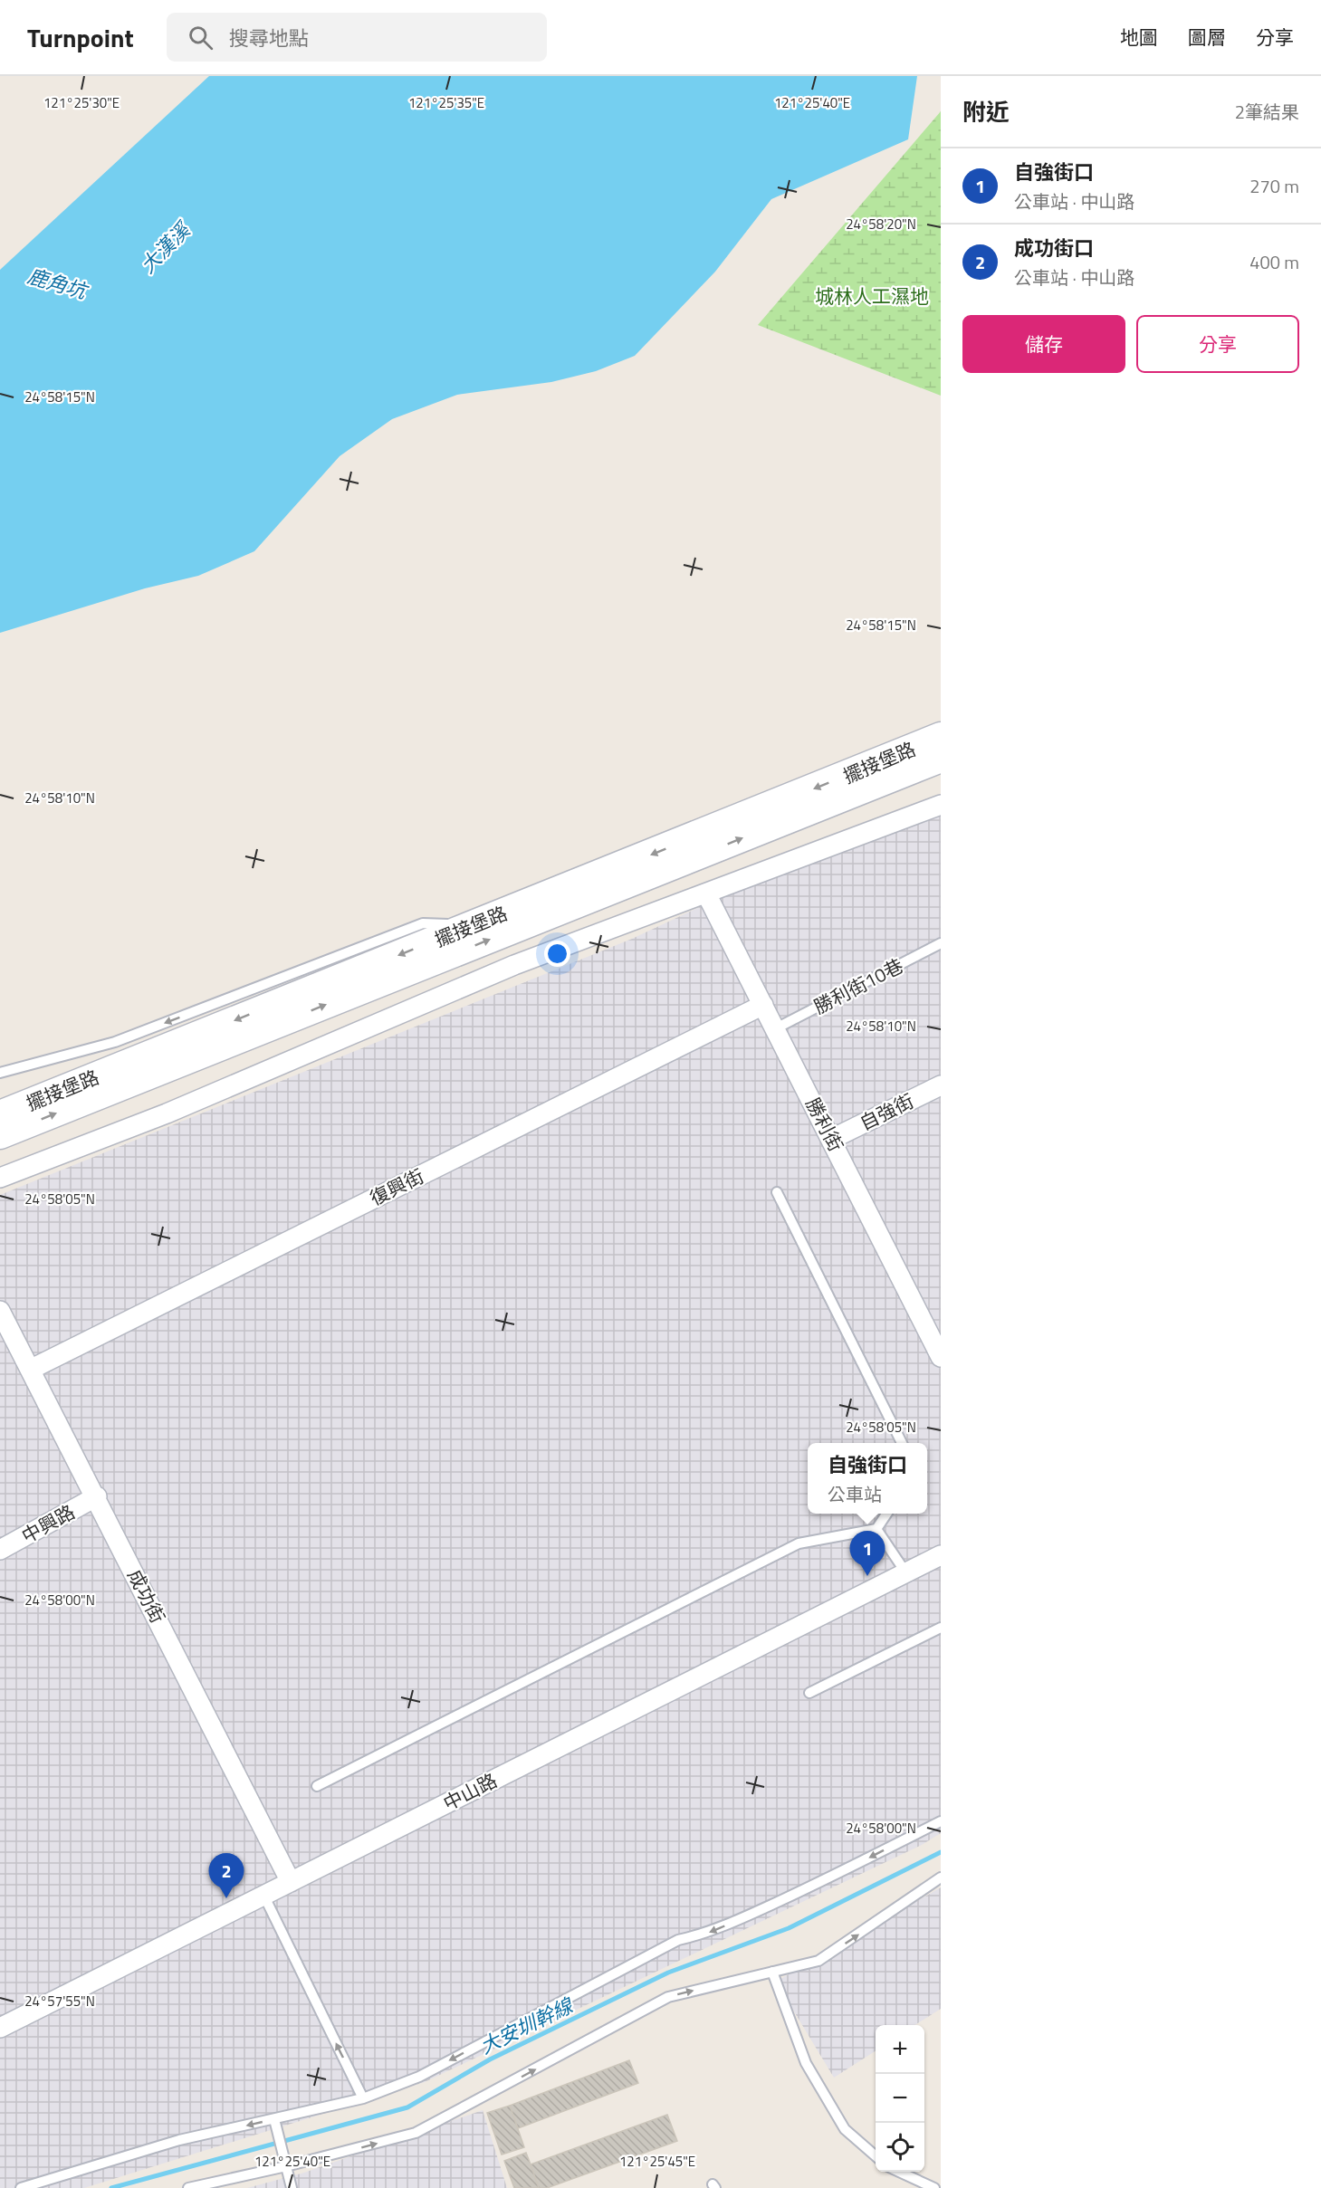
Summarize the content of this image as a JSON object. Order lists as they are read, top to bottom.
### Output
{
  "streets": {
    "street": [
      "擺接堡路",
      "自強街",
      "勝利街",
      "復興街",
      "中興路",
      "成功街",
      "中山路"
    ],
    "lane": ["勝利街10巷"]
  },
  "crossings": [
    ["勝利街10巷", "勝利街"],
    ["自強街", "勝利街"],
    ["勝利街", "復興街"],
    ["復興街", "成功街"],
    ["中興路", "成功街"],
    ["成功街", "中山路"]
  ],
  "water": ["大漢溪", "鹿角坑", "大安圳幹線"],
  "parks": ["城林人工濕地"],
  "page": {
    "header": "Turnpoint",
    "search": "搜尋地點",
    "nav": ["地圖", "圖層", "分享"],
    "heading": ["附近", "2筆結果"],
    "list": [
      {
        "mark": "1",
        "name": "自強街口",
        "note": "公車站 · 中山路",
        "value": "270 m"
      },
      {
        "mark": "2",
        "name": "成功街口",
        "note": "公車站 · 中山路",
        "value": "400 m"
      }
    ],
    "buttons": ["儲存", "分享"],
    "popup": ["自強街口", "公車站"],
    "pins": ["1", "2"],
    "map_buttons": ["+", "−"]
  },
  "coordinates": [
    "121°25'30\"E",
    "121°25'35\"E",
    "121°25'40\"E",
    "24°58'20\"N",
    "24°58'15\"N",
    "24°58'10\"N",
    "24°58'05\"N",
    "24°58'00\"N",
    "24°57'55\"N",
    "121°25'45\"E"
  ]
}
